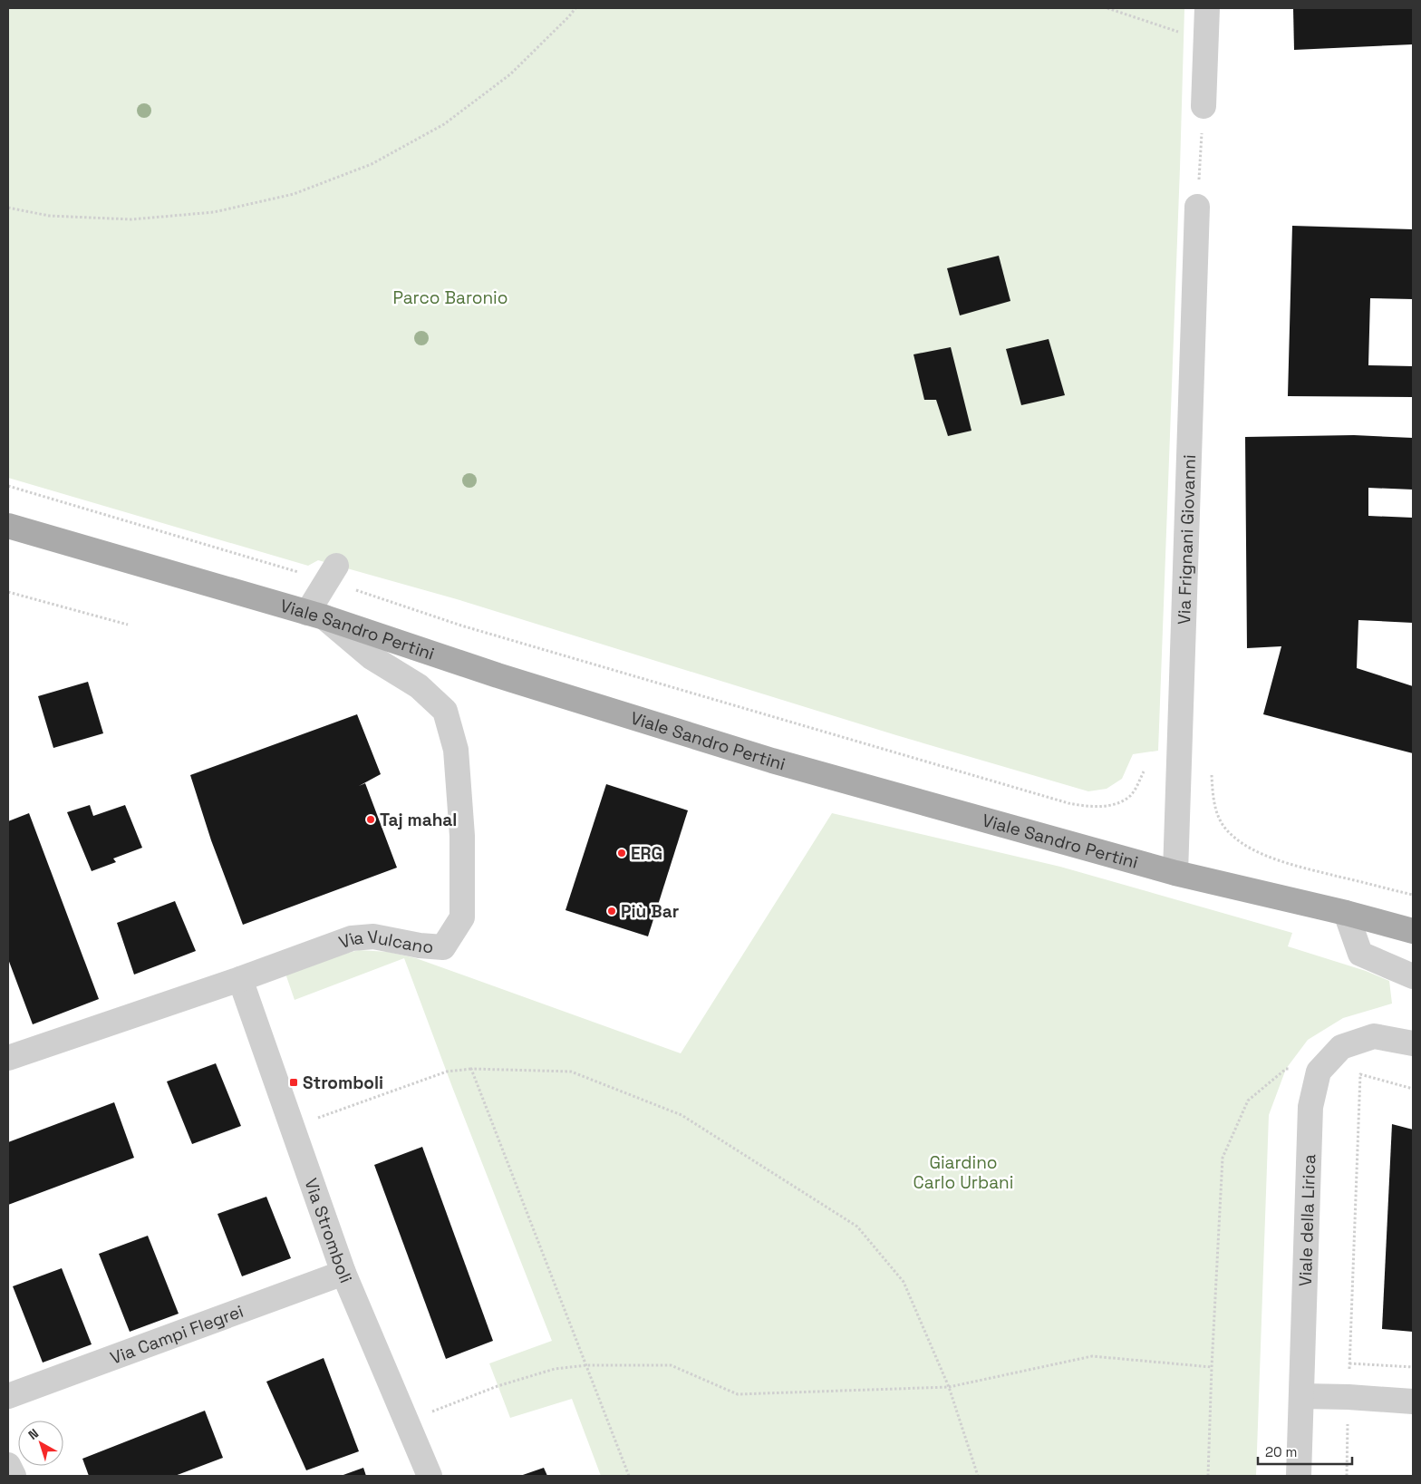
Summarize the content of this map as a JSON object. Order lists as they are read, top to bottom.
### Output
{
  "streets": {
    "main road": ["Viale Sandro Pertini"],
    "street": [
      "Via Frignani Giovanni",
      "Via Vulcano",
      "Viale della Lirica",
      "Via Stromboli",
      "Via Campi Flegrei"
    ]
  },
  "crossings": [
    ["Via Frignani Giovanni", "Viale Sandro Pertini"],
    ["Viale Sandro Pertini", "Via Vulcano"],
    ["Via Vulcano", "Via Stromboli"],
    ["Via Stromboli", "Via Campi Flegrei"]
  ],
  "parks": ["Parco Baronio", "Giardino Carlo Urbani"],
  "places": {
    "other": ["Taj mahal", "ERG", "Più Bar"],
    "transit": ["Stromboli"]
  },
  "scale_bar": "20 m",
  "north": "top left"
}
